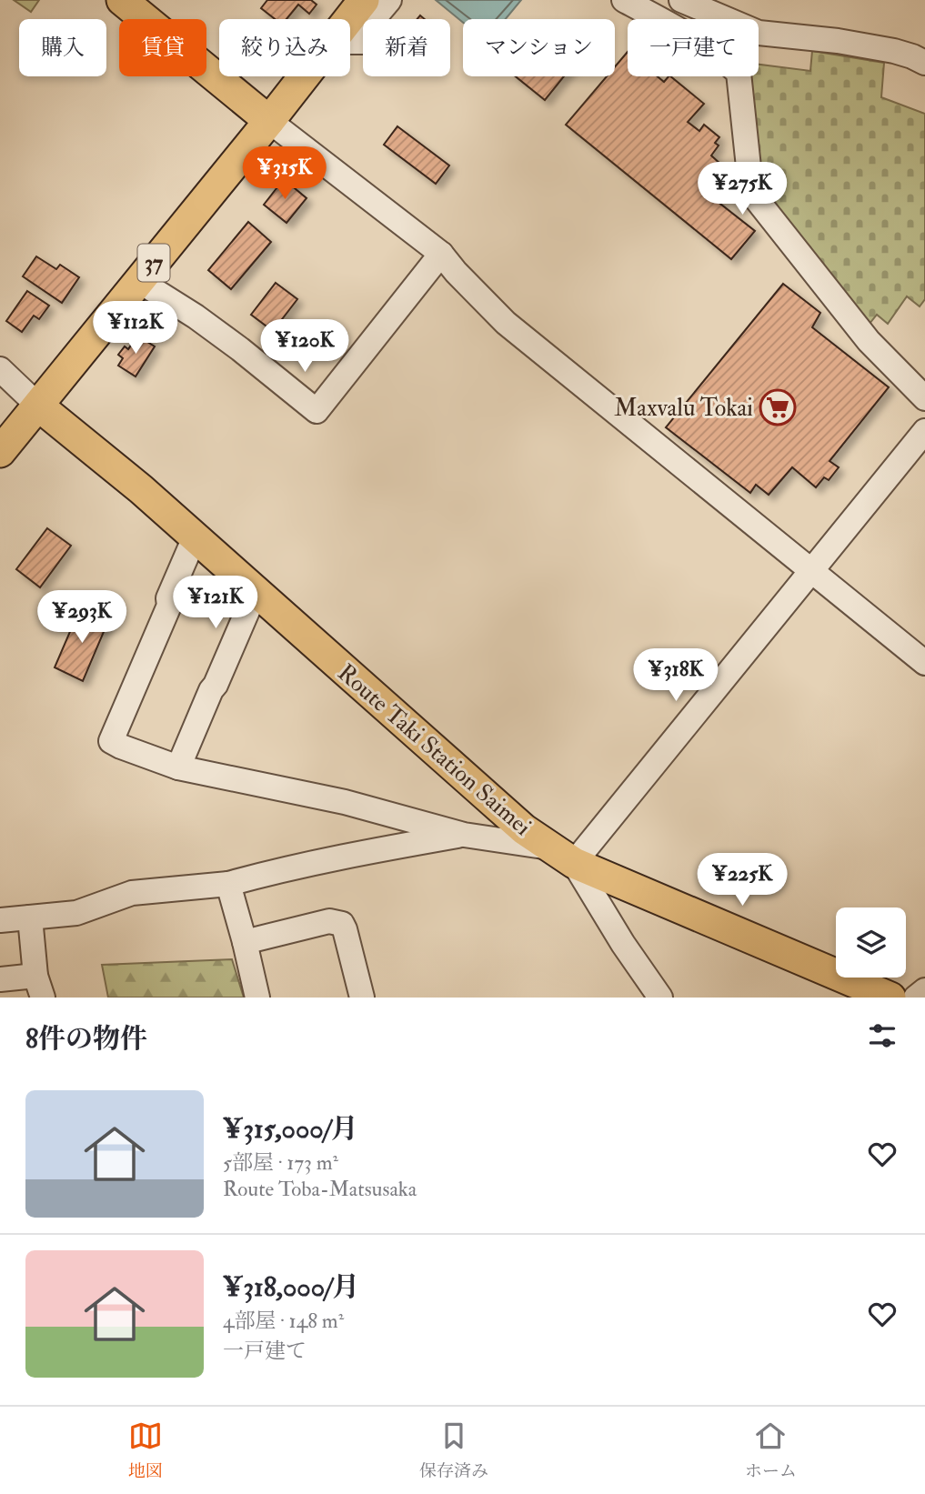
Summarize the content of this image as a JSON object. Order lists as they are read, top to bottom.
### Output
{
  "streets": {
    "main road": ["37", "Route Taki Station Saimei"]
  },
  "crossings": [
    ["37", "Route Taki Station Saimei"]
  ],
  "places": {
    "supermarket": ["Maxvalu Tokai"]
  },
  "page": {
    "chip": [
      "購入",
      "賃貸",
      "絞り込み",
      "新着",
      "マンション",
      "一戸建て"
    ],
    "price": [
      "¥315K",
      "¥275K",
      "¥112K",
      "¥120K",
      "¥121K",
      "¥293K",
      "¥318K",
      "¥225K"
    ],
    "heading": "8件の物件",
    "list": [
      {
        "name": "¥315,000/月",
        "note": "5部屋 · 173 m² · Route Toba-Matsusaka"
      },
      {
        "name": "¥318,000/月",
        "note": "4部屋 · 148 m² · 一戸建て"
      }
    ],
    "tabs": ["地図", "保存済み", "ホーム"]
  }
}
